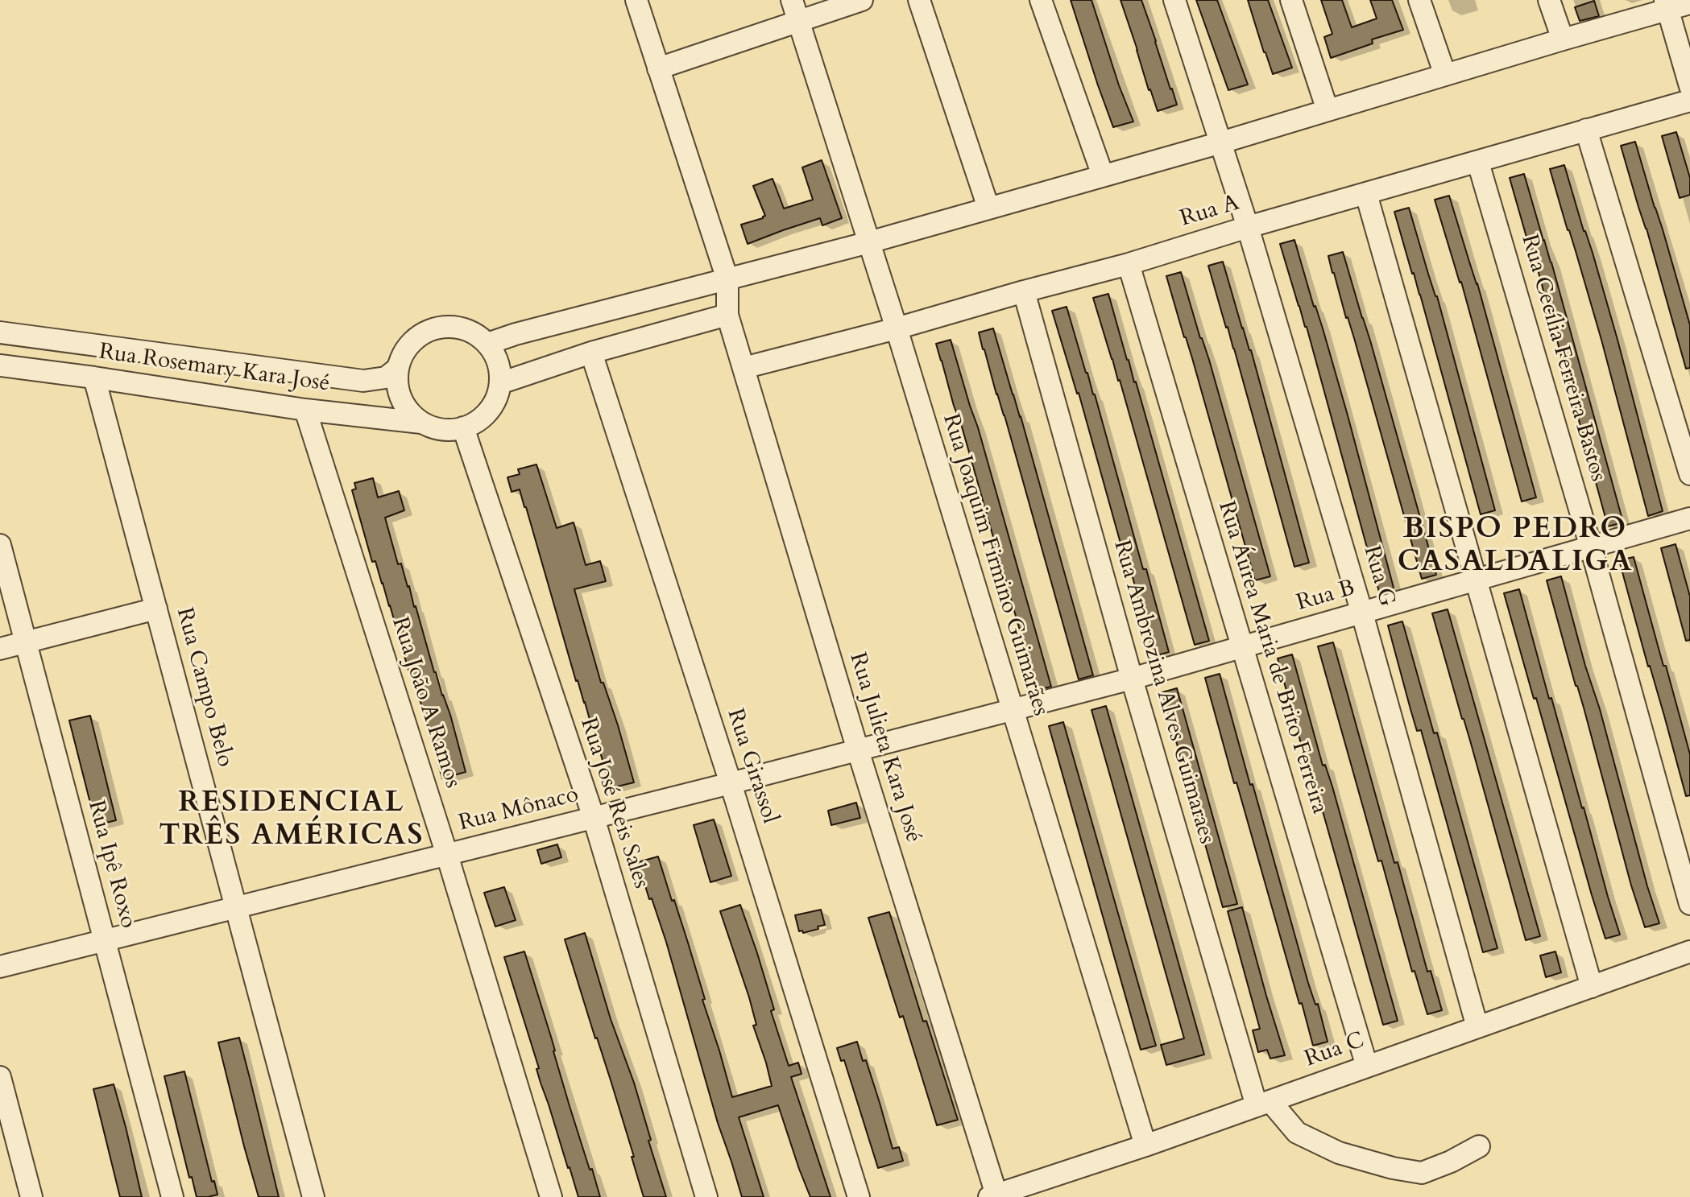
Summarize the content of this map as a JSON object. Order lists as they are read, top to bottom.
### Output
{
  "streets": {
    "street": [
      "Rua A",
      "Rua Cecília Ferreira Bastos",
      "Rua Rosemary Kara José",
      "Rua Joaquim Firmino Guimarães",
      "Rua G",
      "Rua B",
      "Rua Áurea Maria de Brito Ferreira",
      "Rua Campo Belo",
      "Rua Ambrozina Alves Guimaraes",
      "Rua João A Ramos",
      "Rua Julieta Kara José",
      "Rua Girassol",
      "Rua José Reis Sales",
      "Rua Mônaco",
      "Rua Ipê Roxo",
      "Rua C"
    ]
  },
  "crossings": [
    ["Rua A", "Rua Cecília Ferreira Bastos"],
    ["Rua A", "Rua Joaquim Firmino Guimarães"],
    ["Rua A", "Rua G"],
    ["Rua A", "Rua Áurea Maria de Brito Ferreira"],
    ["Rua A", "Rua Ambrozina Alves Guimaraes"],
    ["Rua A", "Rua Julieta Kara José"],
    ["Rua Cecília Ferreira Bastos", "Rua B"],
    ["Rua Rosemary Kara José", "Rua Campo Belo"],
    ["Rua Rosemary Kara José", "Rua João A Ramos"],
    ["Rua Rosemary Kara José", "Rua José Reis Sales"],
    ["Rua Joaquim Firmino Guimarães", "Rua B"],
    ["Rua Joaquim Firmino Guimarães", "Rua Mônaco"],
    ["Rua Joaquim Firmino Guimarães", "Rua C"],
    ["Rua G", "Rua B"],
    ["Rua G", "Rua C"],
    ["Rua B", "Rua Áurea Maria de Brito Ferreira"],
    ["Rua B", "Rua Ambrozina Alves Guimaraes"],
    ["Rua B", "Rua Mônaco"],
    ["Rua Áurea Maria de Brito Ferreira", "Rua C"],
    ["Rua Campo Belo", "Rua Mônaco"],
    ["Rua Ambrozina Alves Guimaraes", "Rua C"],
    ["Rua João A Ramos", "Rua Mônaco"],
    ["Rua Julieta Kara José", "Rua Mônaco"],
    ["Rua Julieta Kara José", "Rua C"],
    ["Rua Girassol", "Rua Mônaco"],
    ["Rua José Reis Sales", "Rua Mônaco"],
    ["Rua Mônaco", "Rua Ipê Roxo"]
  ],
  "districts": ["BISPO PEDRO CASALDALIGA", "RESIDENCIAL TRÊS AMÉRICAS"]
}
